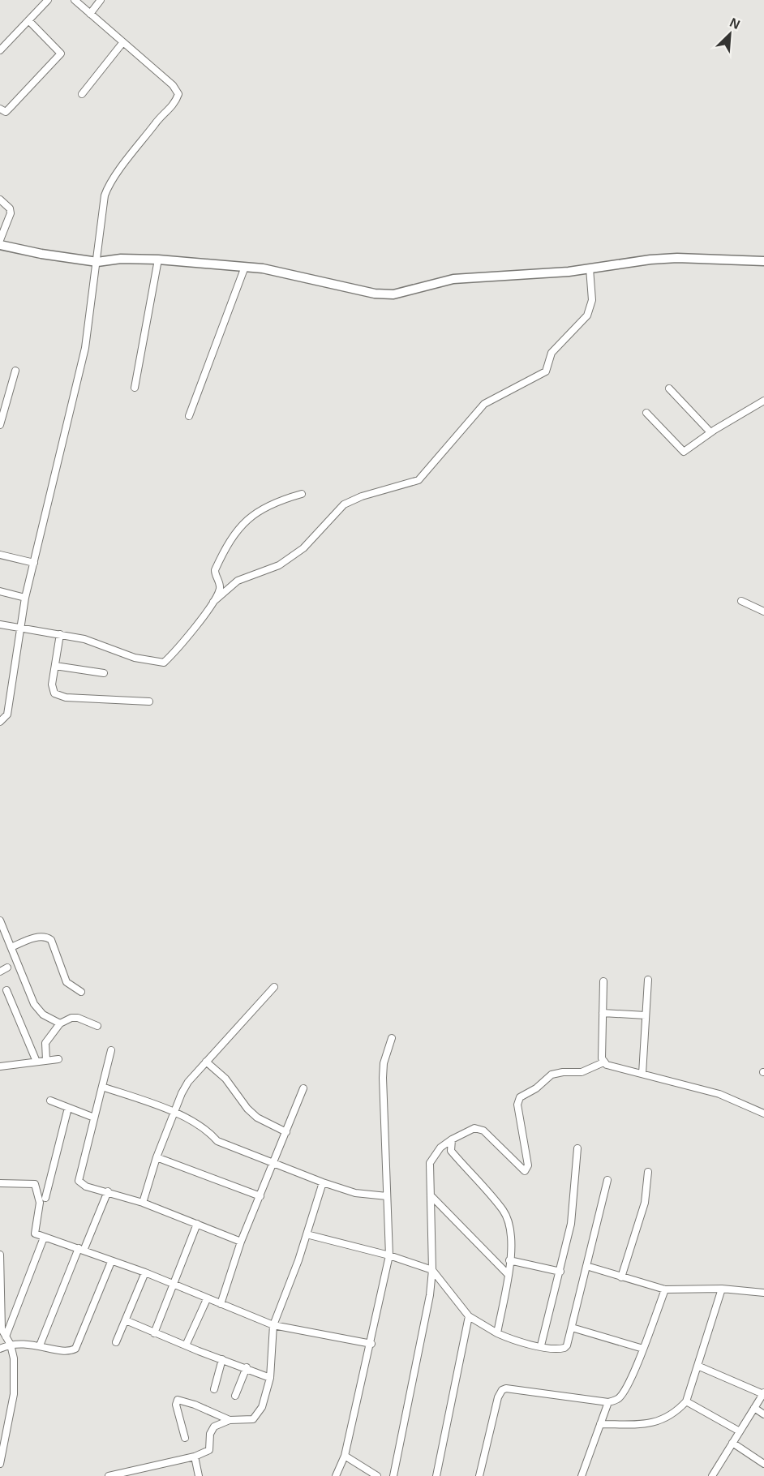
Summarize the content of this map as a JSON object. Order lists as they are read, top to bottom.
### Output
{
  "north": "top right"
}
